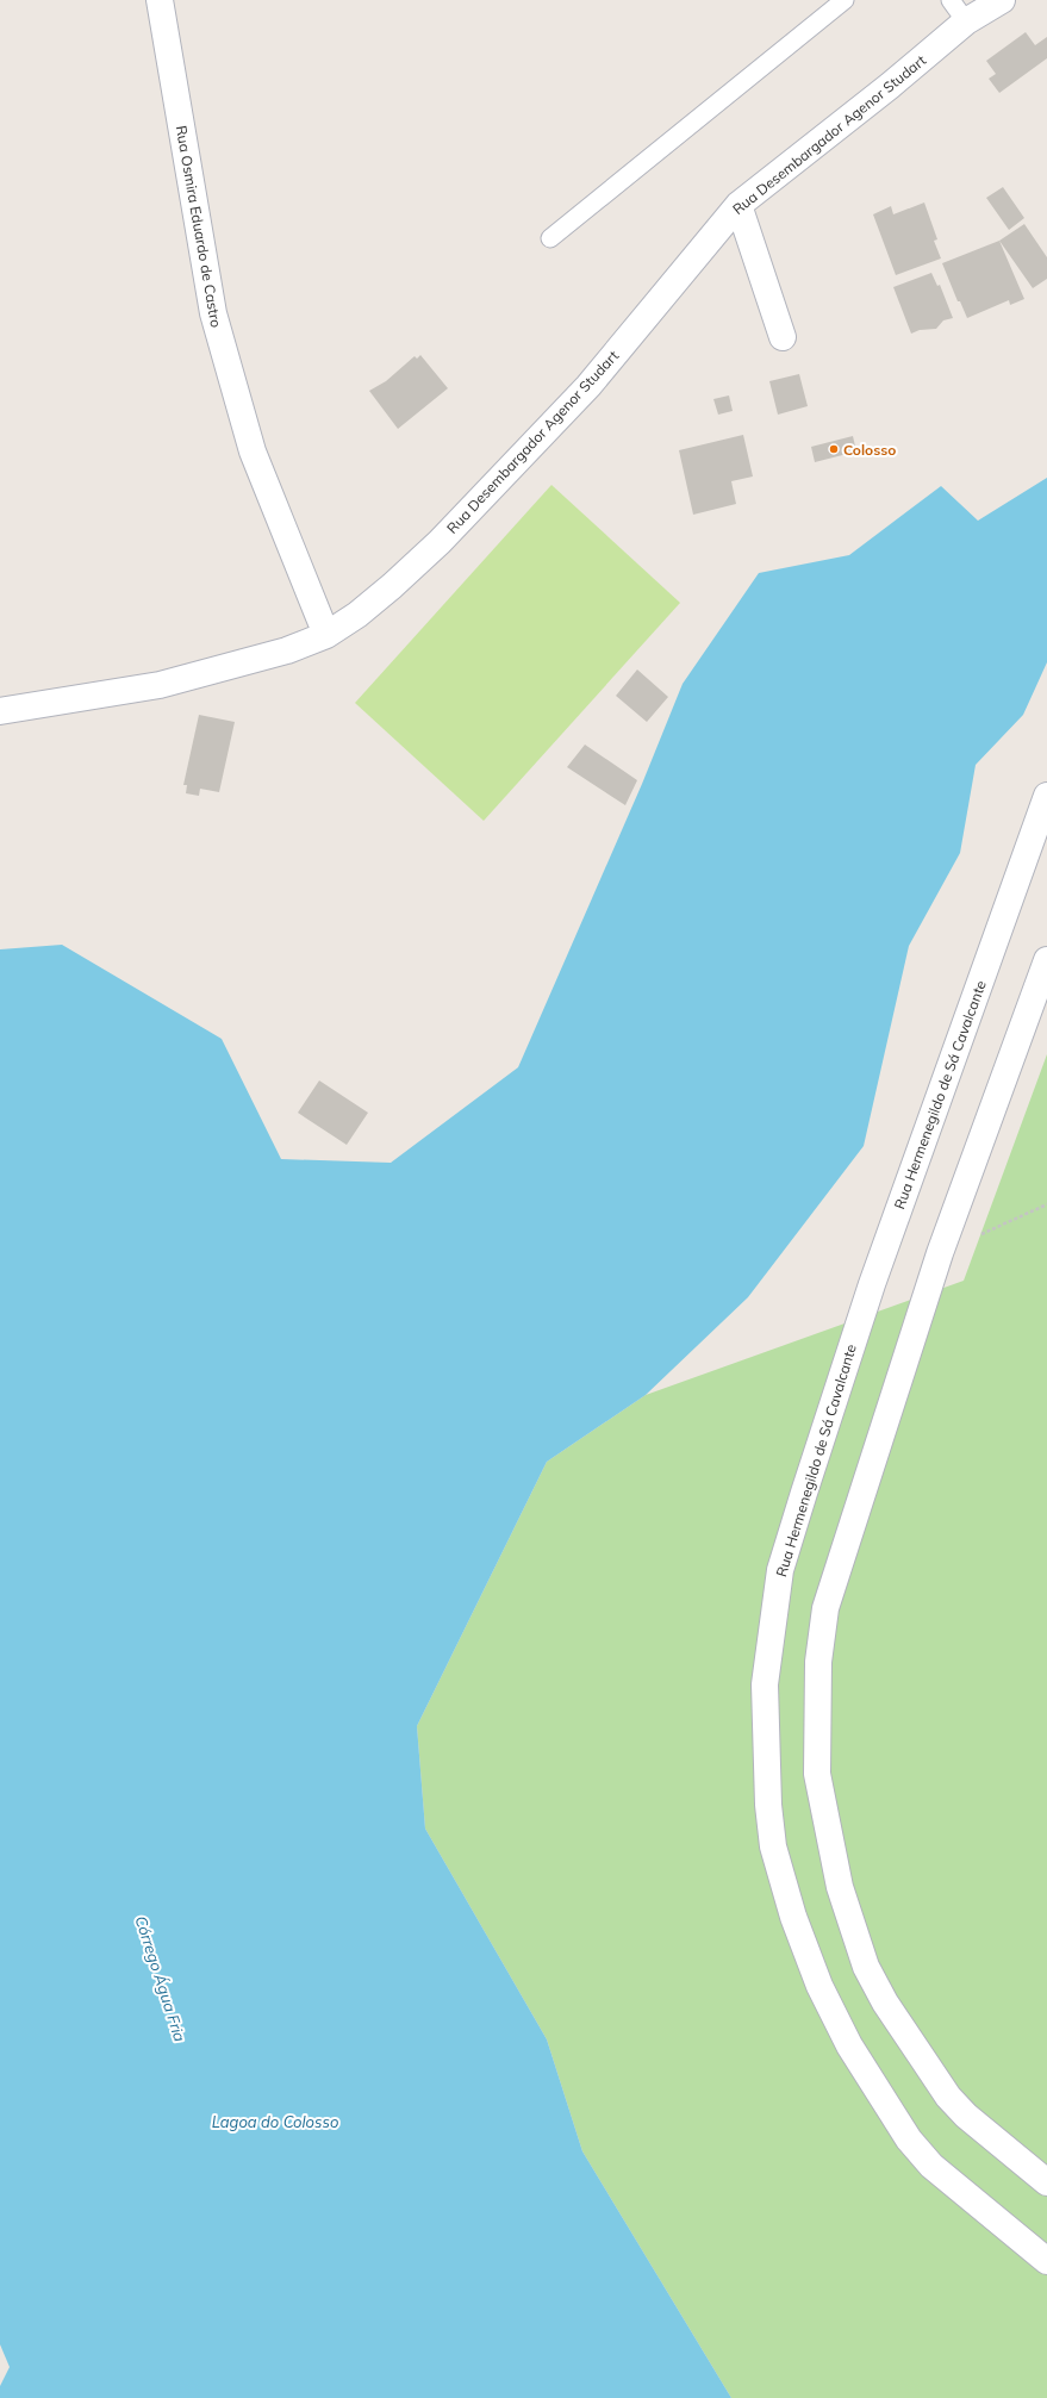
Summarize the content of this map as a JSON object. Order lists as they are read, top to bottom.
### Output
{
  "streets": {
    "street": ["Rua Desembargador Agenor Studart", "Rua Osmira Eduardo de Castro", "Rua Hermenegildo de Sá Cavalcante"]
  },
  "crossings": [
    ["Rua Desembargador Agenor Studart", "Rua Osmira Eduardo de Castro"]
  ],
  "water": ["Córrego Água Fria", "Lagoa do Colosso"],
  "places": ["Colosso"]
}
